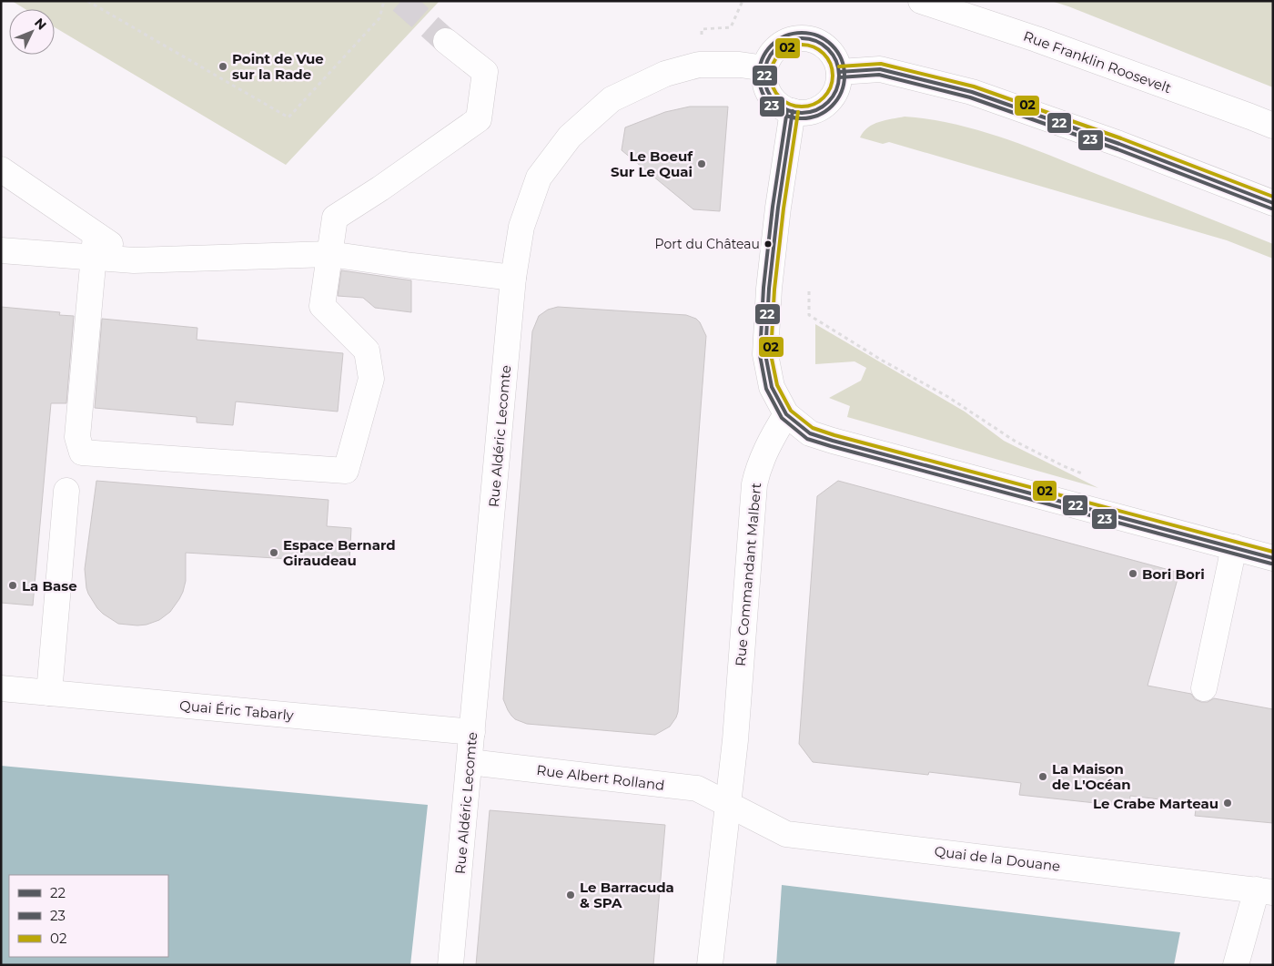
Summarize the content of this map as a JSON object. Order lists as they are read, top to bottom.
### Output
{
  "streets": {
    "street": [
      "Rue Franklin Roosevelt",
      "Rue Aldéric Lecomte",
      "Rue Commandant Malbert",
      "Quai Éric Tabarly",
      "Rue Albert Rolland",
      "Quai de la Douane"
    ]
  },
  "crossings": [
    ["Rue Aldéric Lecomte", "Quai Éric Tabarly"],
    ["Rue Aldéric Lecomte", "Rue Albert Rolland"],
    ["Rue Commandant Malbert", "Rue Albert Rolland"],
    ["Rue Commandant Malbert", "Quai de la Douane"],
    ["Rue Albert Rolland", "Quai de la Douane"]
  ],
  "places": [
    "Point de Vue sur la Rade",
    "Le Boeuf Sur Le Quai",
    "Port du Château",
    "Espace Bernard Giraudeau",
    "Bori Bori",
    "La Base",
    "La Maison de L'Océan",
    "Le Crabe Marteau",
    "Le Barracuda & SPA"
  ],
  "lines": ["transit line 23", "transit line 22", "transit line 02"],
  "legend": ["22", "23", "02"],
  "north": "top right"
}
